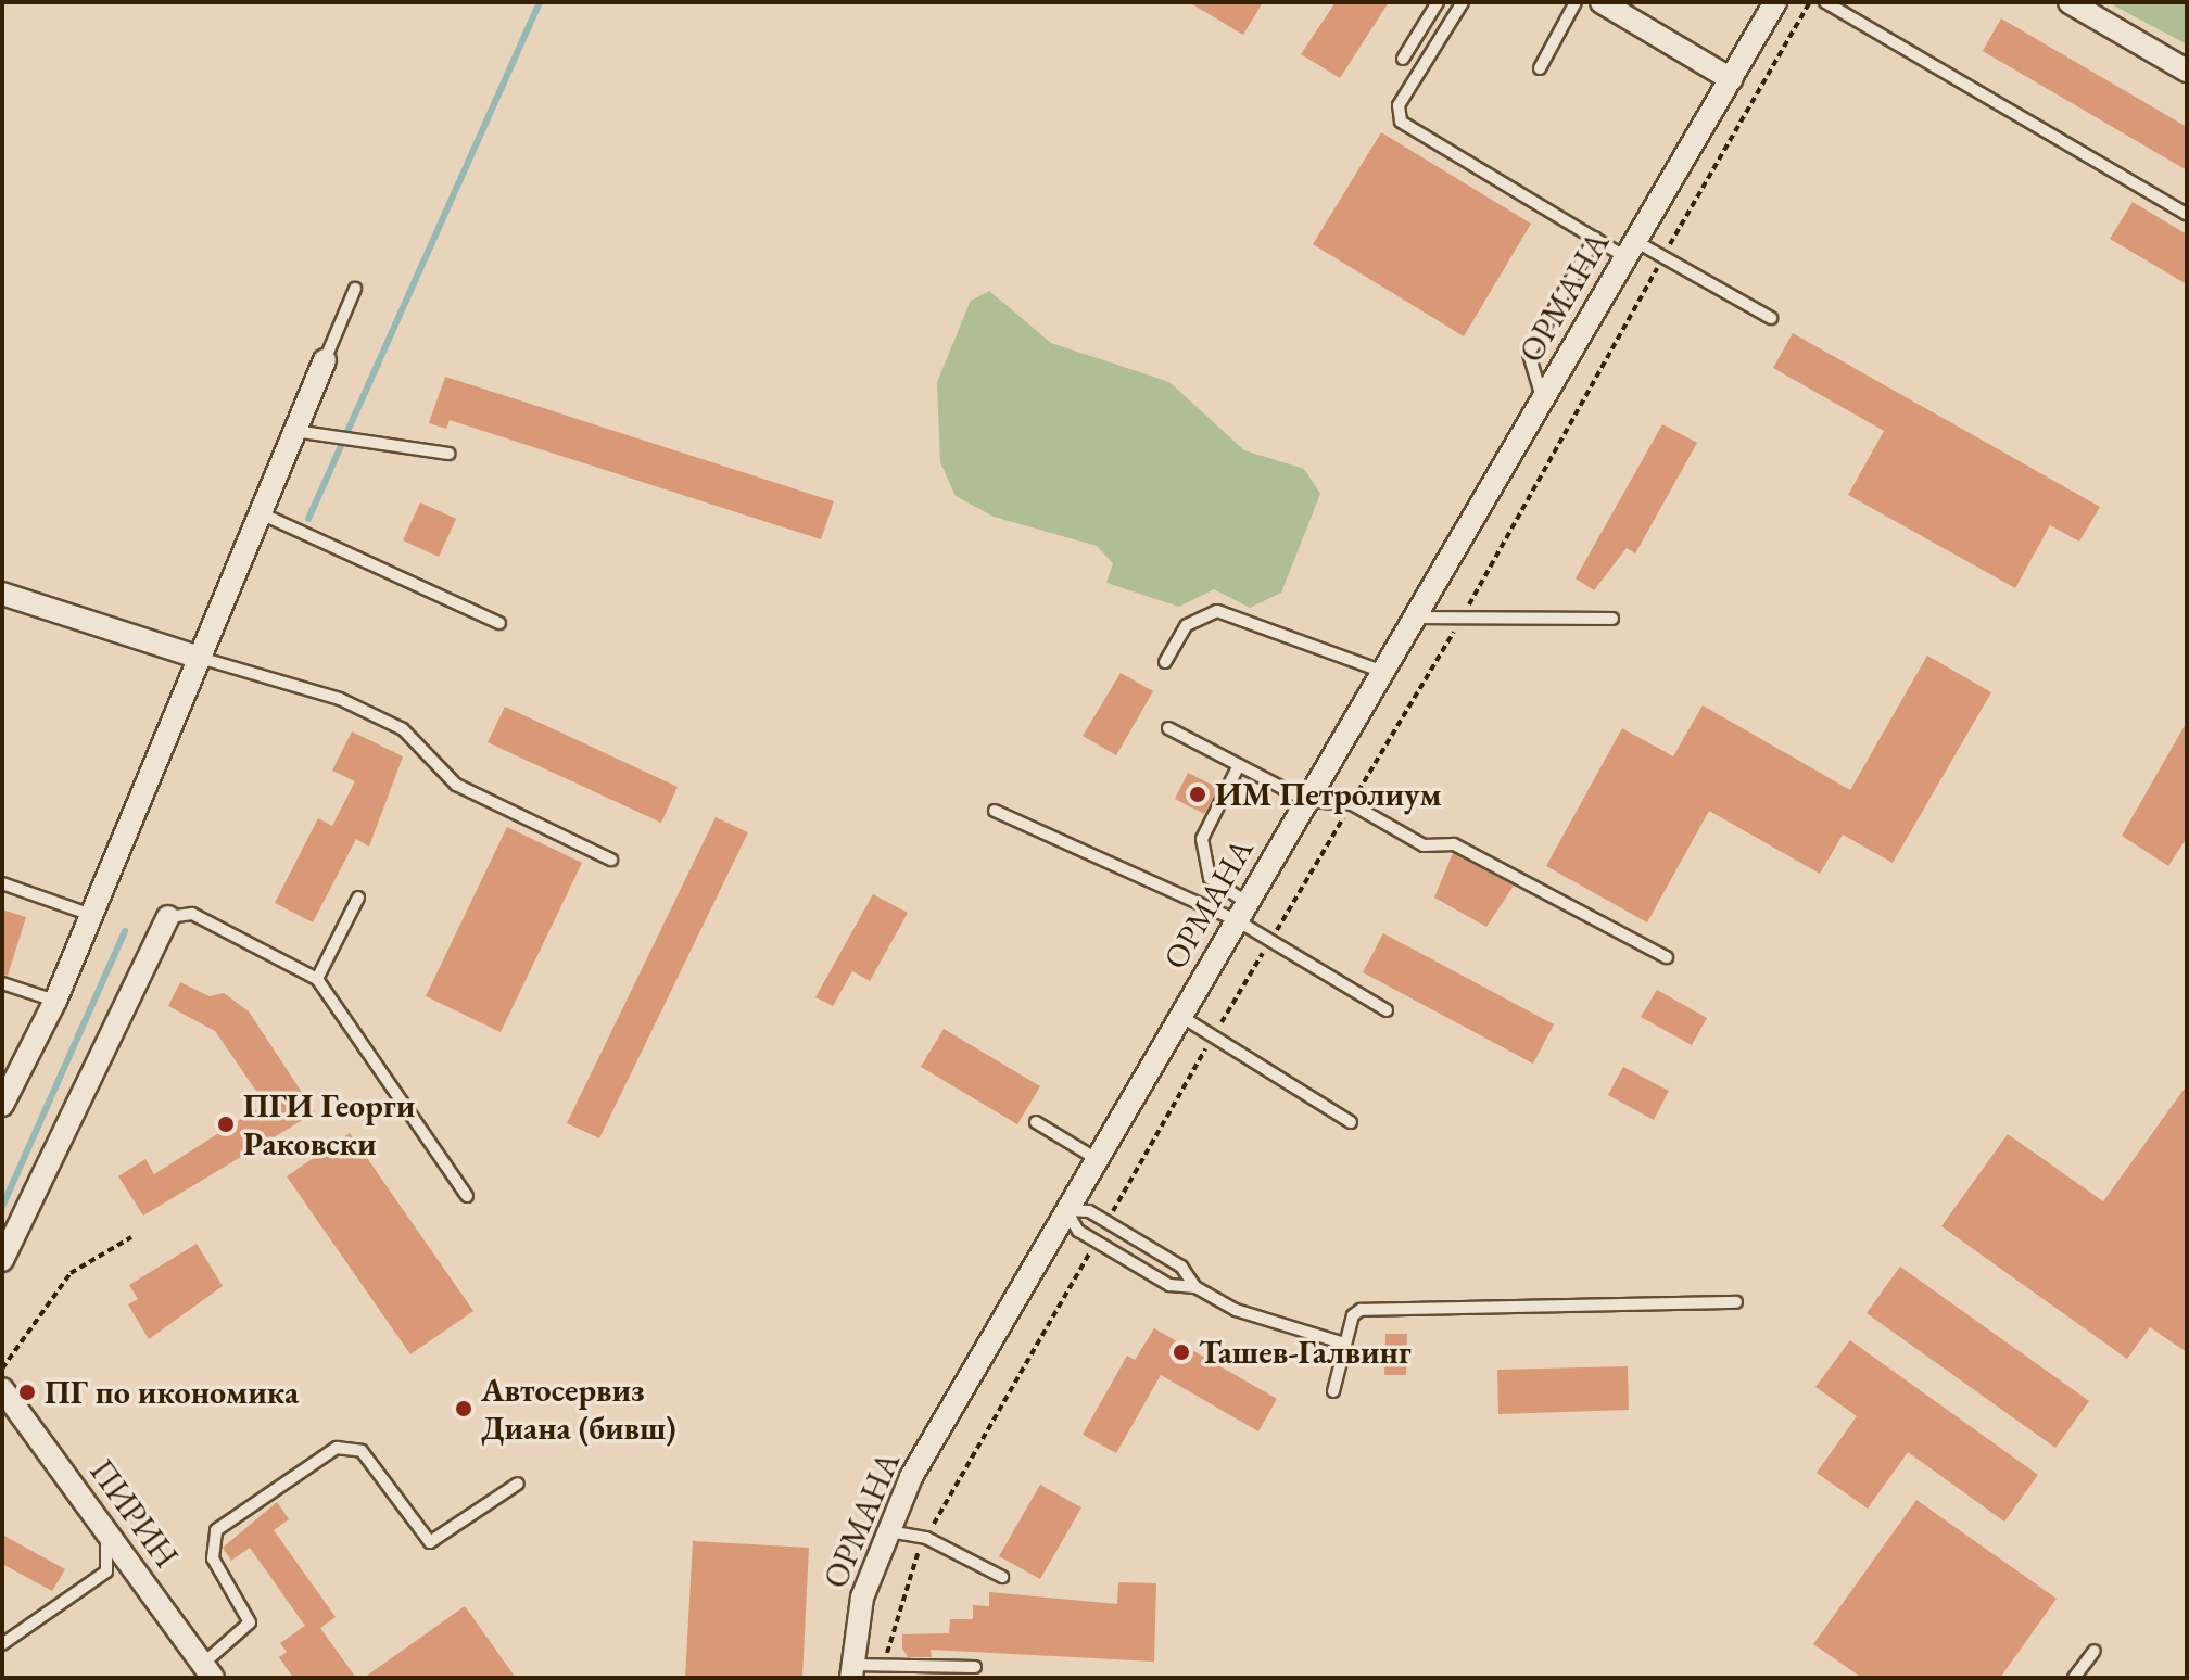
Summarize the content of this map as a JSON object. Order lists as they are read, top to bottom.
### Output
{
  "streets": {
    "street": ["ОРМАНА", "ПИРИН"]
  },
  "places": [
    "ИМ Петролиум",
    "ПГИ Георги Раковски",
    "Ташев-Галвинг",
    "ПГ по икономика",
    "Автосервиз Диана (бивш)"
  ]
}
